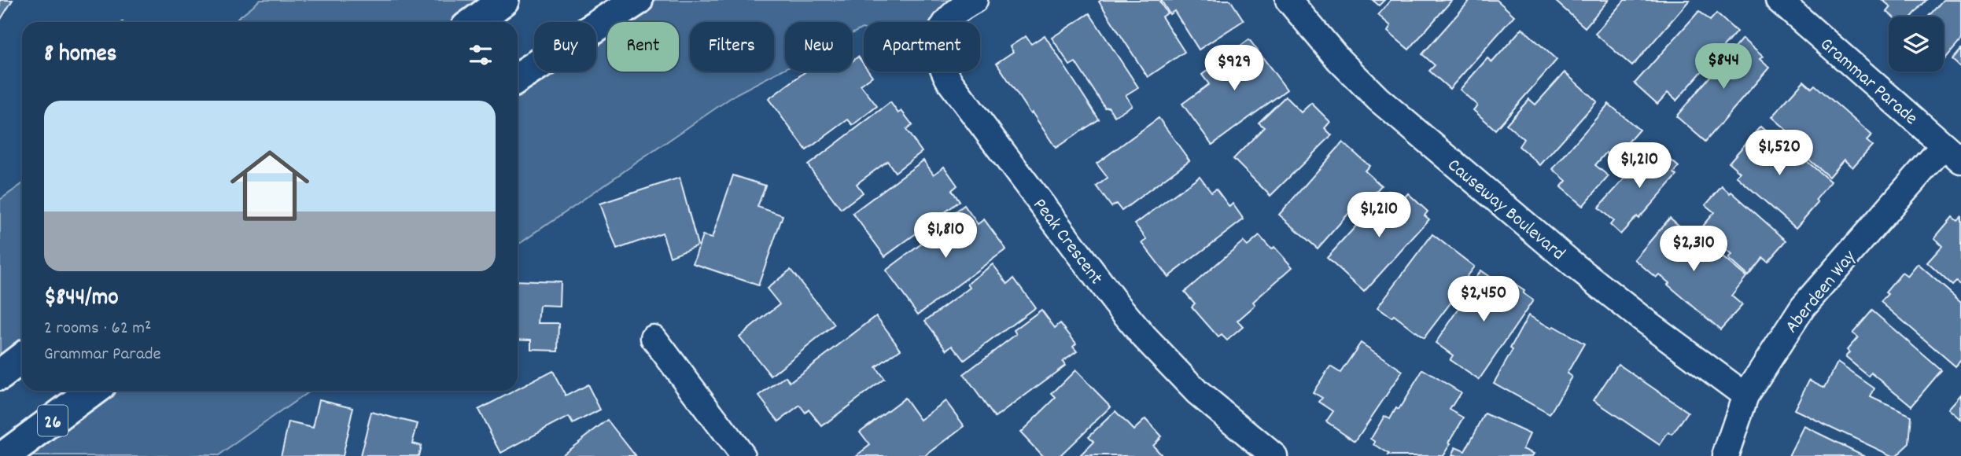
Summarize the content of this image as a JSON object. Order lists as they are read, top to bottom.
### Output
{
  "streets": {
    "highway": ["26"],
    "street": [
      "Grammar Parade",
      "Causeway Boulevard",
      "Peak Crescent",
      "Aberdeen Way"
    ]
  },
  "crossings": [
    ["Grammar Parade", "Aberdeen Way"],
    ["Causeway Boulevard", "Aberdeen Way"]
  ],
  "page": {
    "chip": [
      "Buy",
      "Rent",
      "Filters",
      "New",
      "Apartment"
    ],
    "heading": "8 homes",
    "price": [
      "$844",
      "$929",
      "$1,520",
      "$1,210",
      "$1,210",
      "$1,810",
      "$2,310",
      "$2,450"
    ],
    "list": [
      {
        "name": "$844/mo",
        "note": "2 rooms · 62 m² · Grammar Parade"
      }
    ]
  }
}
